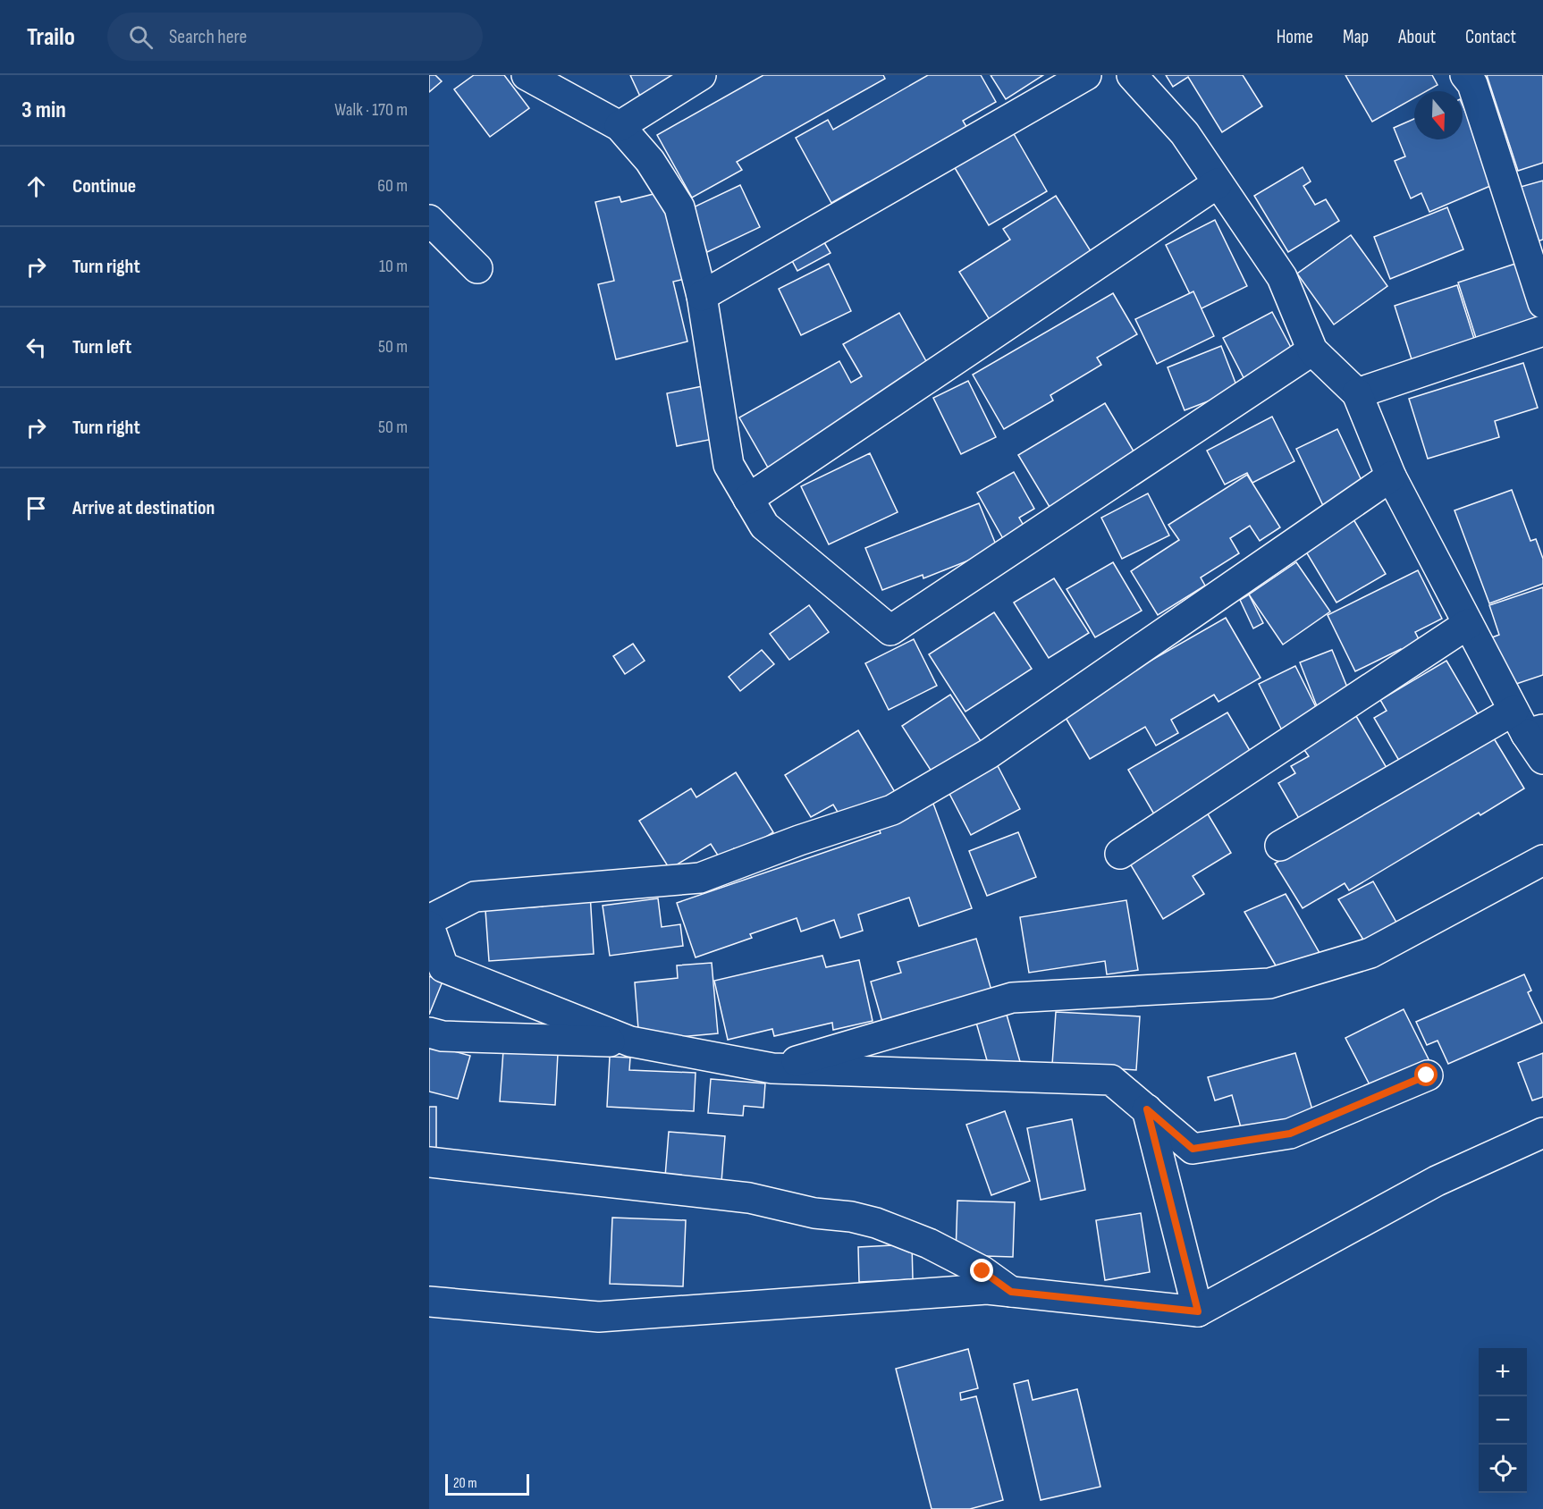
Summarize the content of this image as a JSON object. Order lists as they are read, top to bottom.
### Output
{
  "scale_bar": "20 m",
  "north": "bottom",
  "page": {
    "header": "Trailo",
    "search": "Search here",
    "nav": [
      "Home",
      "Map",
      "About",
      "Contact"
    ],
    "heading": ["3 min", "Walk · 170 m"],
    "list": [
      ["Continue", "60 m"],
      ["Turn right", "10 m"],
      ["Turn left", "50 m"],
      ["Turn right", "50 m"],
      "Arrive at destination"
    ],
    "map_buttons": ["+", "−"],
    "scale": "20 m"
  }
}
